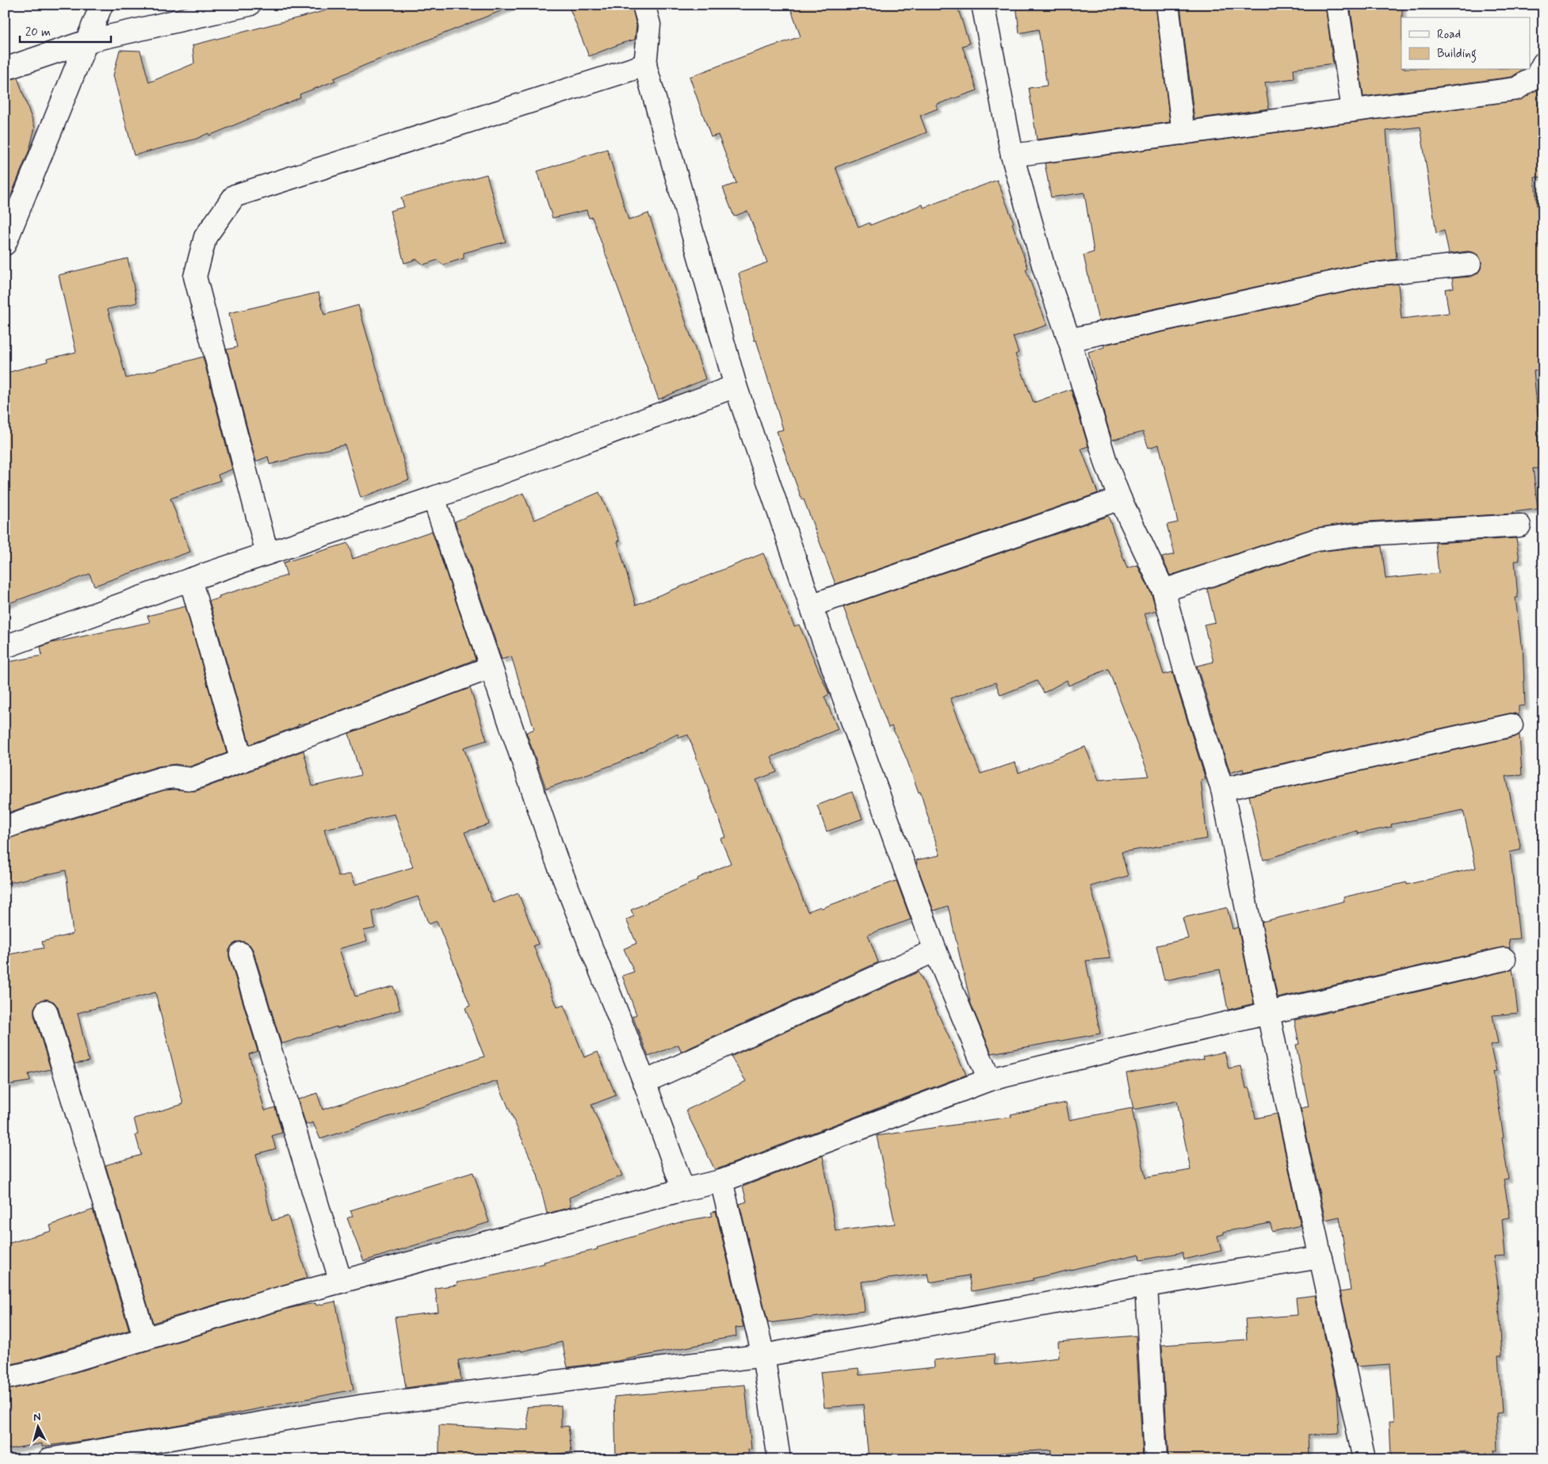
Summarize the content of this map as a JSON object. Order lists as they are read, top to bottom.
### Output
{
  "legend": ["Road", "Building"],
  "scale_bar": "20 m",
  "north": "top"
}
